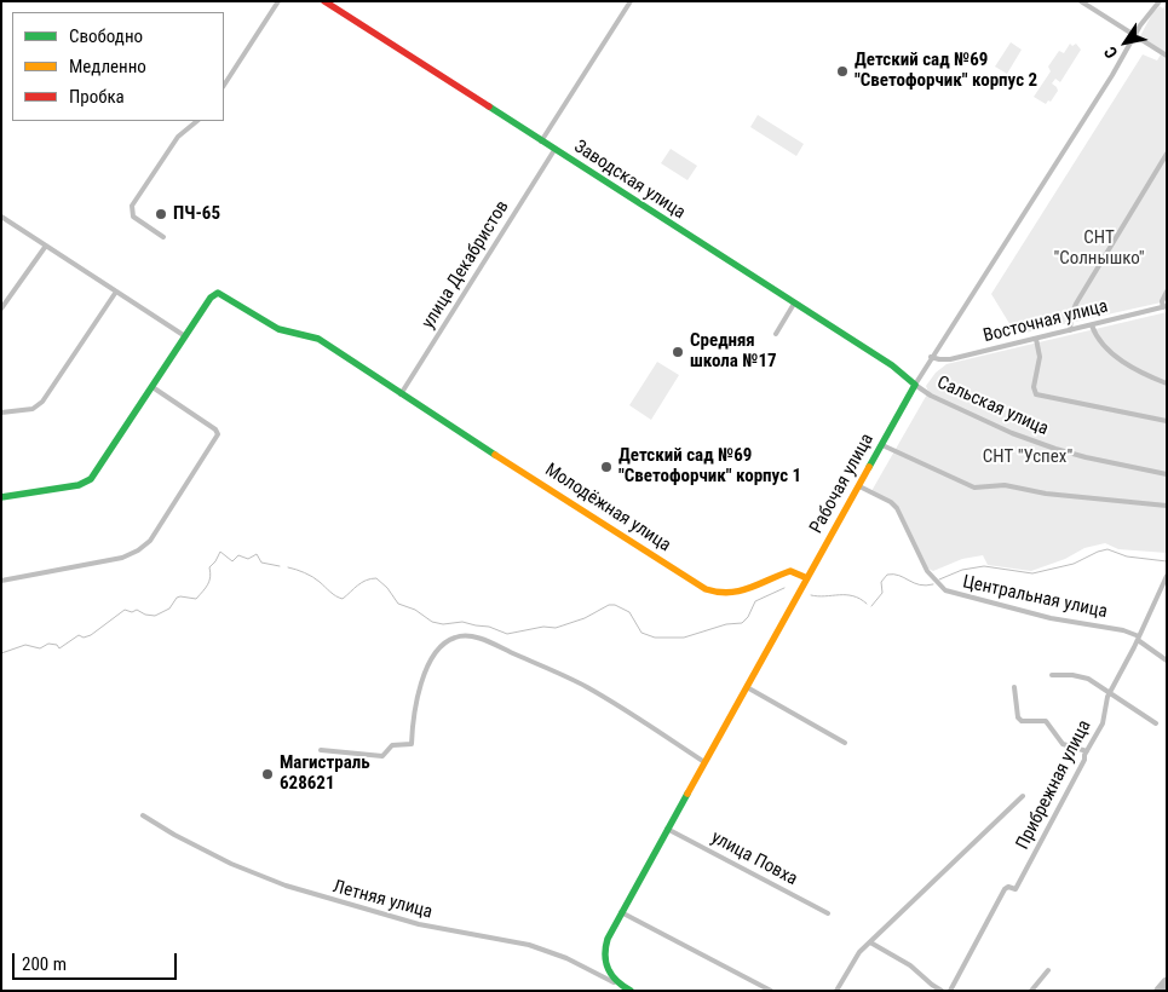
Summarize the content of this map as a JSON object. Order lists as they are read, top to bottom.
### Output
{
  "streets": {
    "street": [
      "Заводская улица",
      "улица Декабристов",
      "Восточная улица",
      "Сальская улица",
      "Рабочая улица",
      "Молодёжная улица",
      "Центральная улица",
      "Прибрежная улица",
      "улица Повха",
      "Летняя улица"
    ]
  },
  "crossings": [
    ["Заводская улица", "улица Декабристов"],
    ["Заводская улица", "Сальская улица"],
    ["Заводская улица", "Рабочая улица"],
    ["улица Декабристов", "Молодёжная улица"],
    ["Восточная улица", "Рабочая улица"],
    ["Сальская улица", "Рабочая улица"],
    ["Рабочая улица", "Молодёжная улица"],
    ["Рабочая улица", "Центральная улица"],
    ["Рабочая улица", "улица Повха"],
    ["Рабочая улица", "Летняя улица"],
    ["Центральная улица", "Прибрежная улица"]
  ],
  "parks": ["СНТ \"Солнышко\"", "СНТ \"Успех\""],
  "places": [
    "Детский сад №69 \"Светофорчик\" корпус 2",
    "ПЧ-65",
    "Средняя школа №17",
    "Детский сад №69 \"Светофорчик\" корпус 1",
    "Магистраль 628621"
  ],
  "legend": ["Свободно", "Медленно", "Пробка"],
  "scale_bar": "200 m",
  "north": "bottom left"
}
